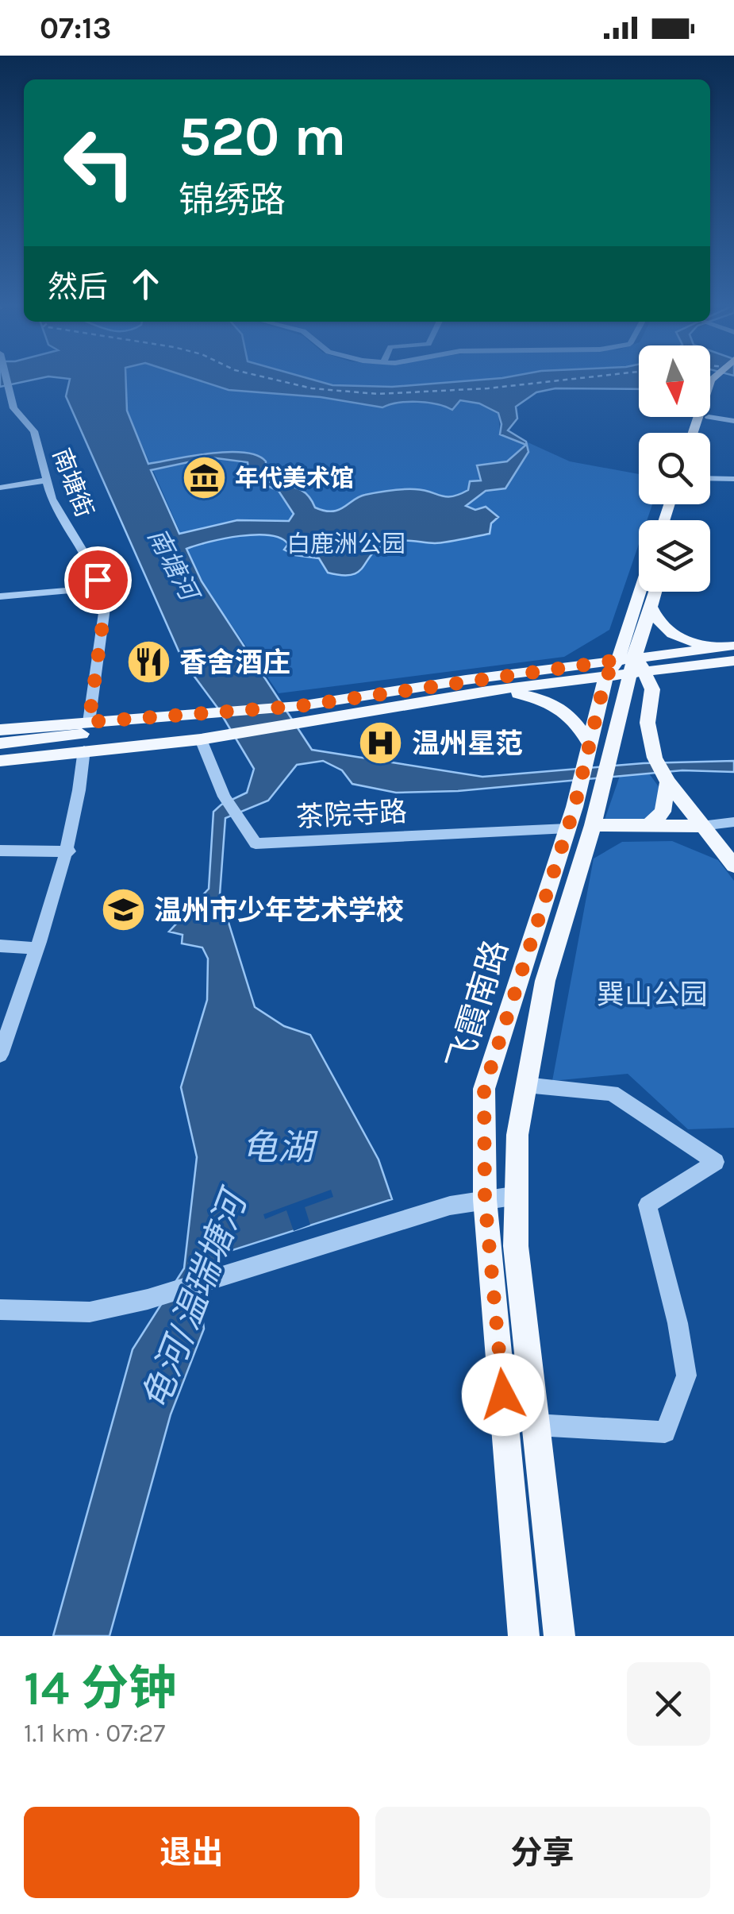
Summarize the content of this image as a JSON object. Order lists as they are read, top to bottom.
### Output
{
  "streets": {
    "main road": ["飞霞南路"],
    "street": ["南塘街", "茶院寺路"]
  },
  "crossings": [
    ["茶院寺路", "飞霞南路"]
  ],
  "water": ["南塘河", "龟湖", "龟河/温瑞塘河"],
  "parks": ["白鹿洲公园", "巽山公园"],
  "places": {
    "museum": ["年代美术馆"],
    "restaurant": ["香舍酒庄"],
    "hospital": ["温州星范"],
    "school or university": ["温州市少年艺术学校"]
  },
  "north": "bottom",
  "page": {
    "status": "07:13",
    "turn": ["520 m", "锦绣路"],
    "then": "然后",
    "heading": ["14 分钟", "1.1 km · 07:27"],
    "buttons": ["退出", "分享"]
  }
}
